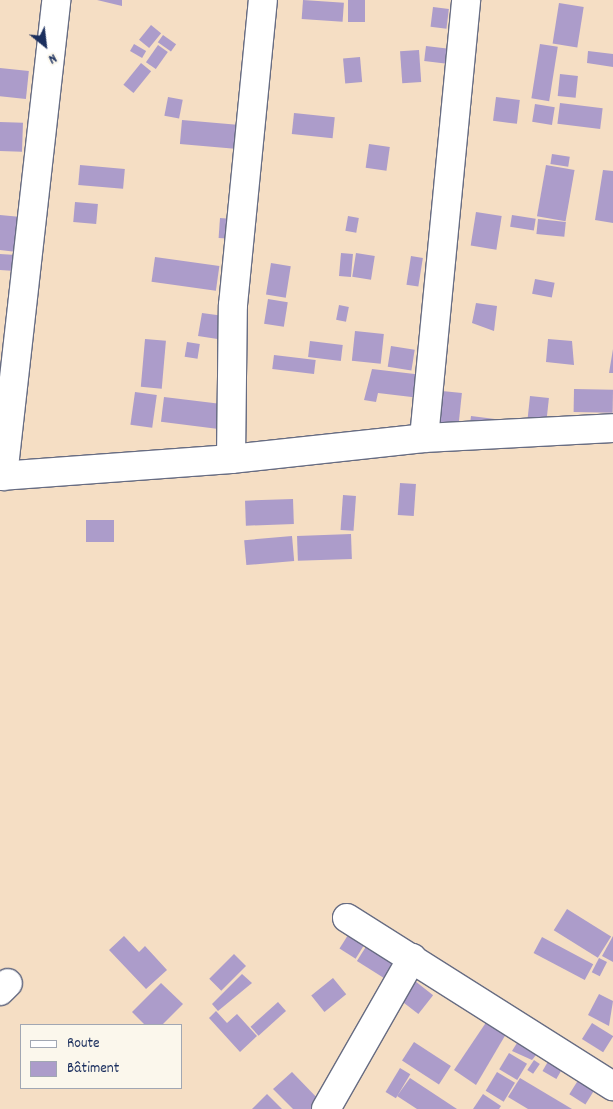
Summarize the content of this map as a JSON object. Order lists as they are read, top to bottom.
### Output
{
  "legend": ["Route", "Bâtiment"],
  "north": "bottom right"
}
